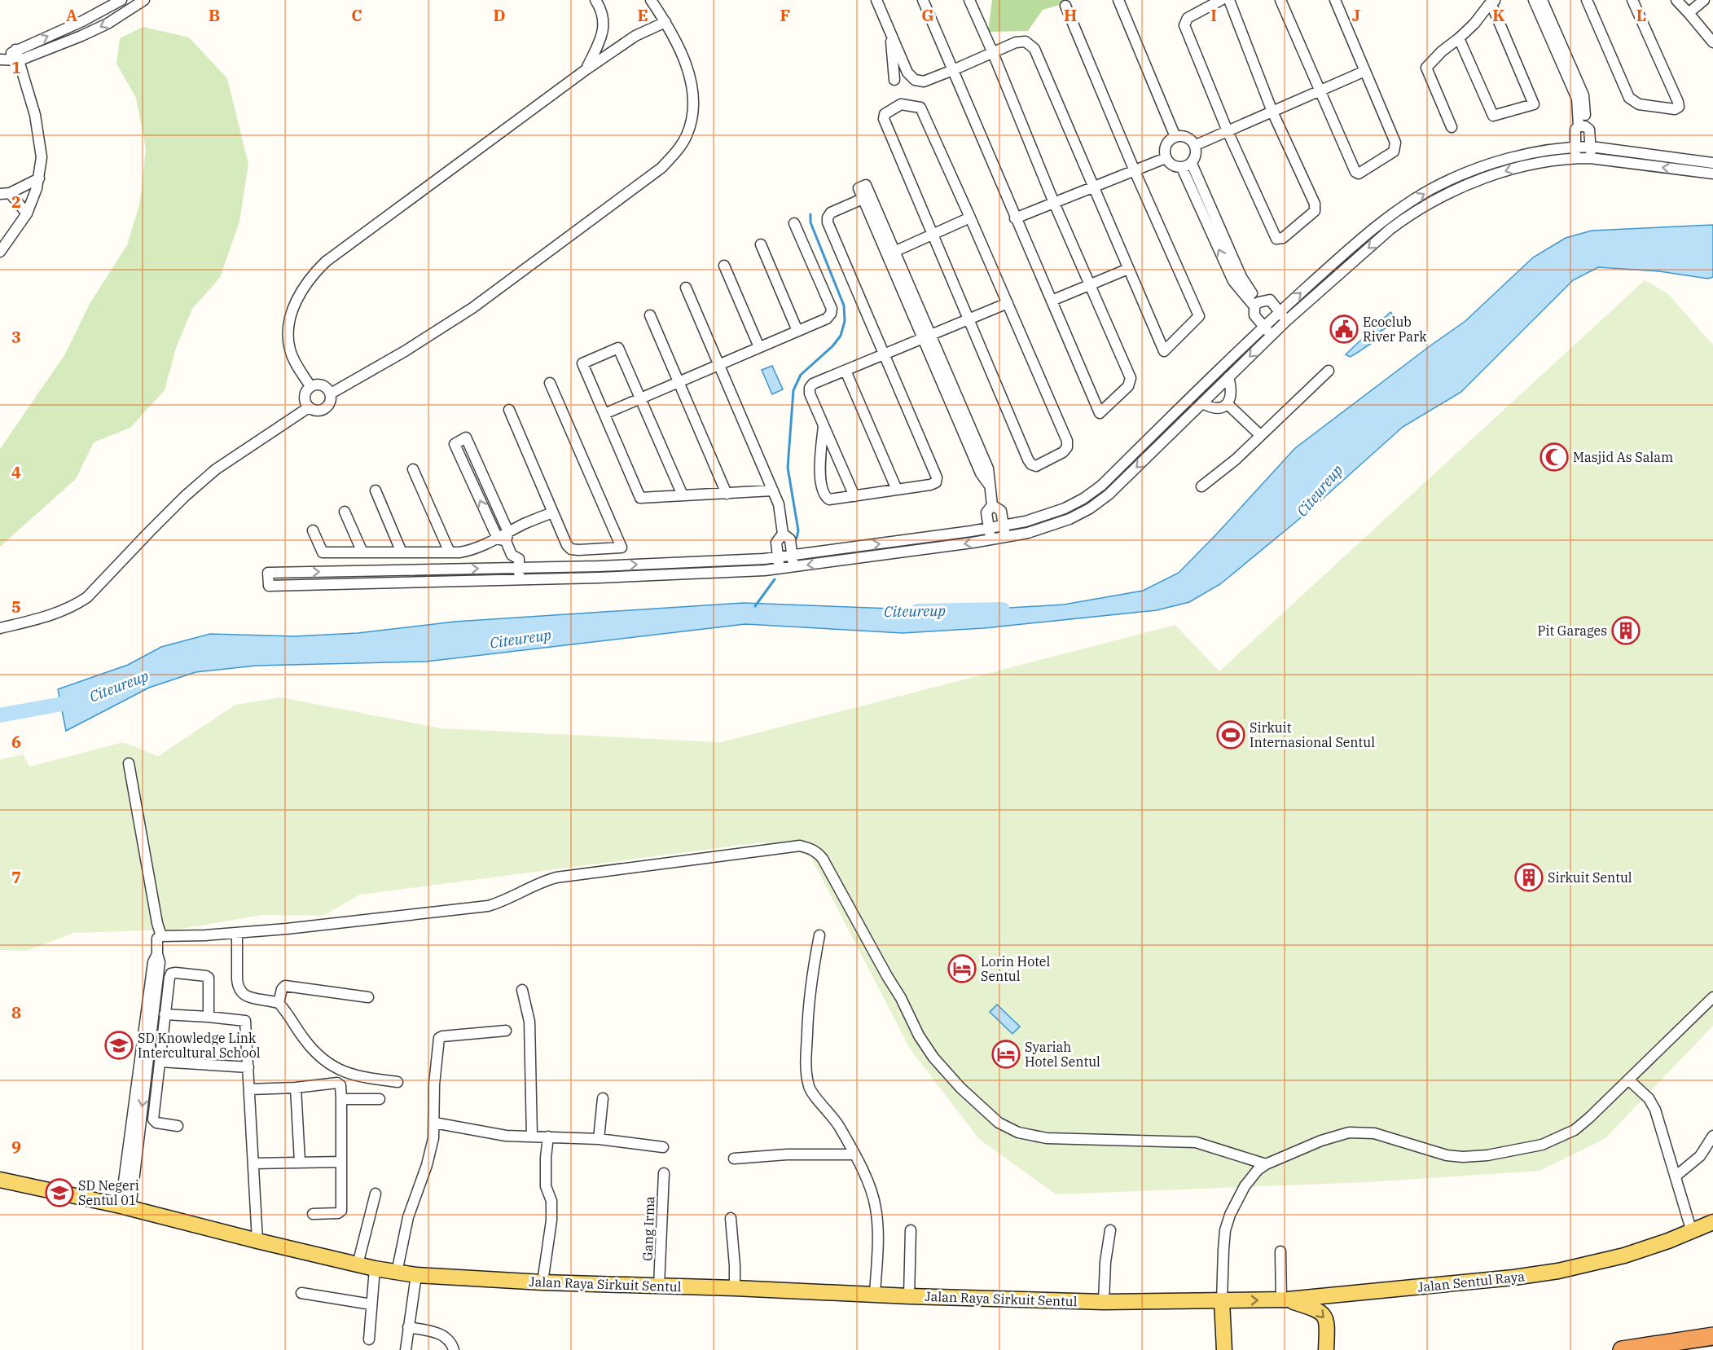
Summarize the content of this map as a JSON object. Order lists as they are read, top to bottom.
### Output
{
  "streets": {
    "main road": ["Jalan Sentul Raya", "Jalan Raya Sirkuit Sentul"],
    "street": ["Gang Irma"]
  },
  "crossings": [
    ["Gang Irma", "Jalan Raya Sirkuit Sentul"],
    ["Jalan Sentul Raya", "Jalan Raya Sirkuit Sentul"]
  ],
  "water": ["Citeureup"],
  "places": {
    "public building": ["Ecoclub River Park"],
    "mosque": ["Masjid As Salam"],
    "building": ["Pit Garages", "Sirkuit Sentul"],
    "sports": ["Sirkuit Internasional Sentul"],
    "hotel": ["Lorin Hotel Sentul", "Syariah Hotel Sentul"],
    "school or university": ["SD Knowledge Link Intercultural School", "SD Negeri Sentul 01"]
  },
  "grid": {
    "columns": [
      "A",
      "B",
      "C",
      "D",
      "E",
      "F",
      "G",
      "H",
      "I",
      "J",
      "K",
      "L"
    ],
    "rows": [
      "1",
      "2",
      "3",
      "4",
      "5",
      "6",
      "7",
      "8",
      "9"
    ]
  }
}
